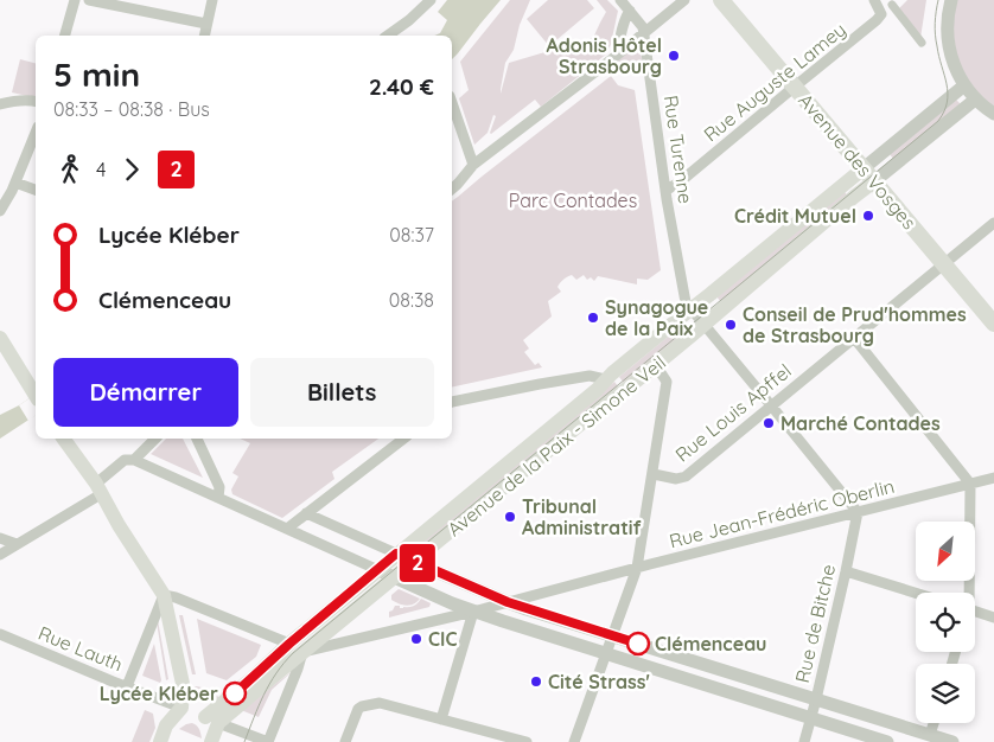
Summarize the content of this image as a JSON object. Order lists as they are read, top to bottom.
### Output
{
  "streets": {
    "main road": ["Avenue des Vosges", "Avenue de la Paix - Simone Veil"],
    "street": [
      "Rue Auguste Lamey",
      "Rue Turenne",
      "Rue Louis Apffel",
      "Rue Jean-Frédéric Oberlin",
      "Rue de Bitche",
      "Rue Lauth"
    ]
  },
  "crossings": [
    ["Rue Auguste Lamey", "Rue Turenne"],
    ["Rue Auguste Lamey", "Avenue des Vosges"],
    ["Rue Turenne", "Avenue de la Paix - Simone Veil"],
    ["Avenue des Vosges", "Rue Louis Apffel"],
    ["Avenue des Vosges", "Avenue de la Paix - Simone Veil"],
    ["Avenue de la Paix - Simone Veil", "Rue Jean-Frédéric Oberlin"],
    ["Rue Jean-Frédéric Oberlin", "Rue de Bitche"]
  ],
  "parks": ["Parc Contades"],
  "places": [
    "Adonis Hôtel Strasbourg",
    "Crédit Mutuel",
    "Synagogue de la Paix",
    "Conseil de Prud'hommes de Strasbourg",
    "Marché Contades",
    "Tribunal Administratif",
    "CIC",
    "Clémenceau",
    "Cité Strass'",
    "Lycée Kléber"
  ],
  "lines": ["bus line 2"],
  "north": "bottom left",
  "page": {
    "on_map": "2",
    "heading": ["5 min", "08:33 – 08:38 · Bus", "2.40 €"],
    "legs": ["4", "2"],
    "list": [
      {
        "name": "Lycée Kléber",
        "value": "08:37"
      },
      {
        "name": "Clémenceau",
        "value": "08:38"
      }
    ],
    "buttons": ["Démarrer", "Billets"]
  }
}
